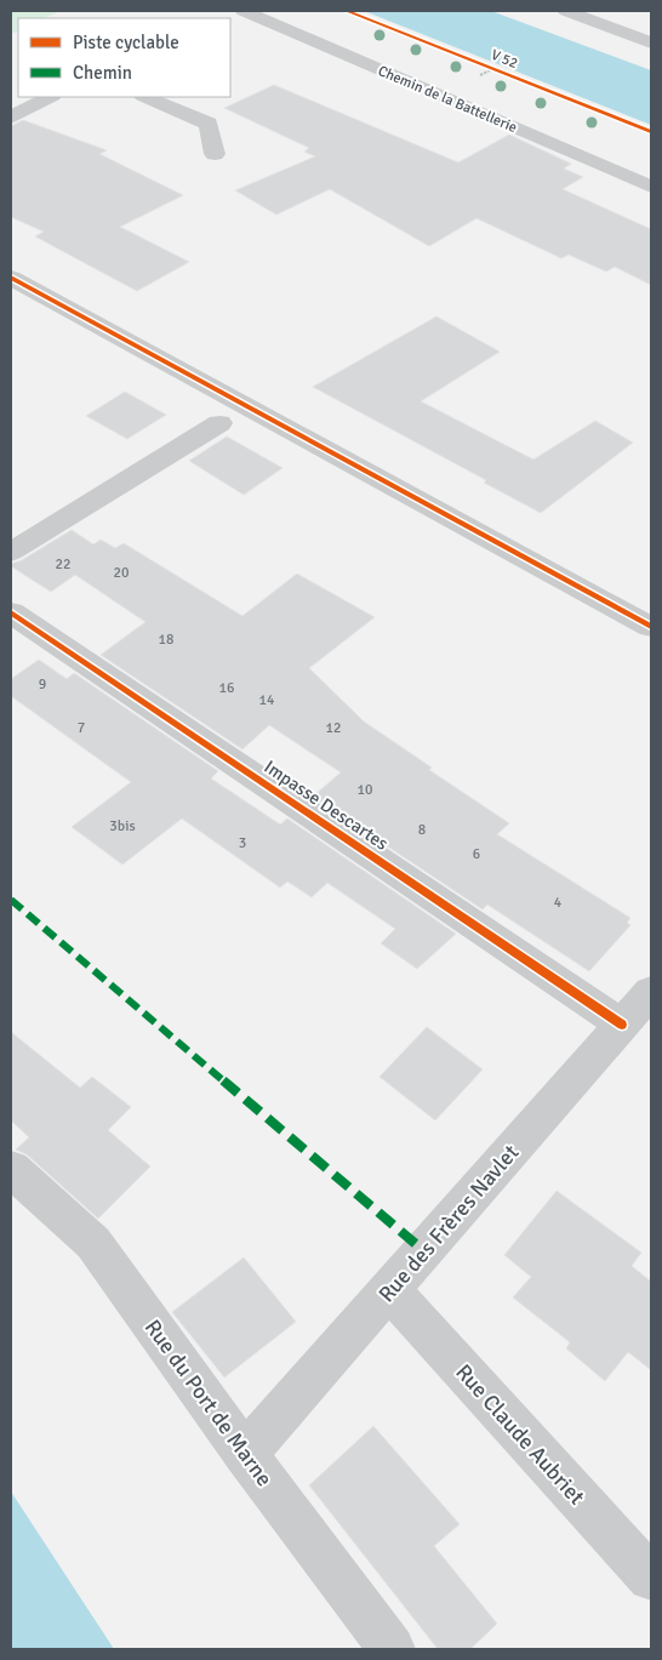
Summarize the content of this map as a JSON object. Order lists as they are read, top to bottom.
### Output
{
  "streets": {
    "street": [
      "Chemin de la Battellerie",
      "Impasse Descartes",
      "Rue des Frères Navlet",
      "Rue du Port de Marne",
      "Rue Claude Aubriet"
    ],
    "cycle path": ["V 52"]
  },
  "crossings": [
    ["Impasse Descartes", "Rue des Frères Navlet"],
    ["Rue des Frères Navlet", "Rue du Port de Marne"],
    ["Rue des Frères Navlet", "Rue Claude Aubriet"]
  ],
  "house_numbers": [
    "22",
    "20",
    "18",
    "9",
    "16",
    "14",
    "7",
    "12",
    "10",
    "3bis",
    "8",
    "3",
    "6",
    "4"
  ],
  "legend": ["Piste cyclable", "Chemin"]
}
